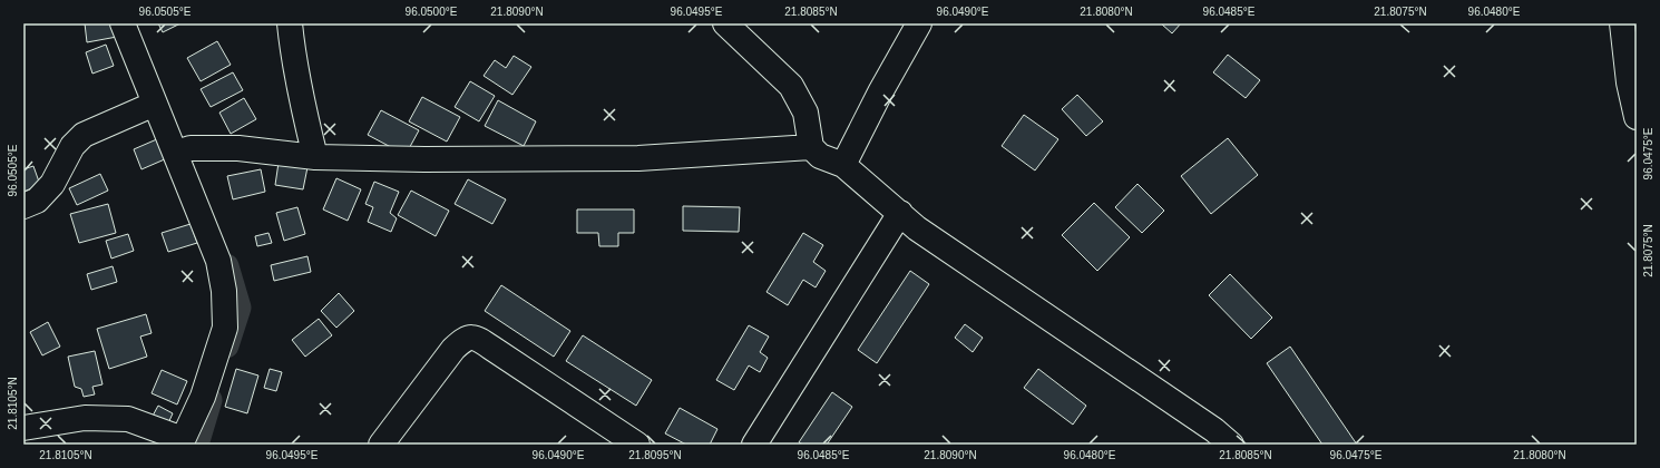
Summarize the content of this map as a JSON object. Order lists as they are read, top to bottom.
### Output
{
  "coordinates": [
    "96.0505°E",
    "96.0500°E",
    "21.8090°N",
    "96.0495°E",
    "21.8085°N",
    "96.0490°E",
    "21.8080°N",
    "96.0485°E",
    "21.8075°N",
    "96.0480°E",
    "96.0475°E",
    "21.8105°N",
    "21.8095°N"
  ]
}
